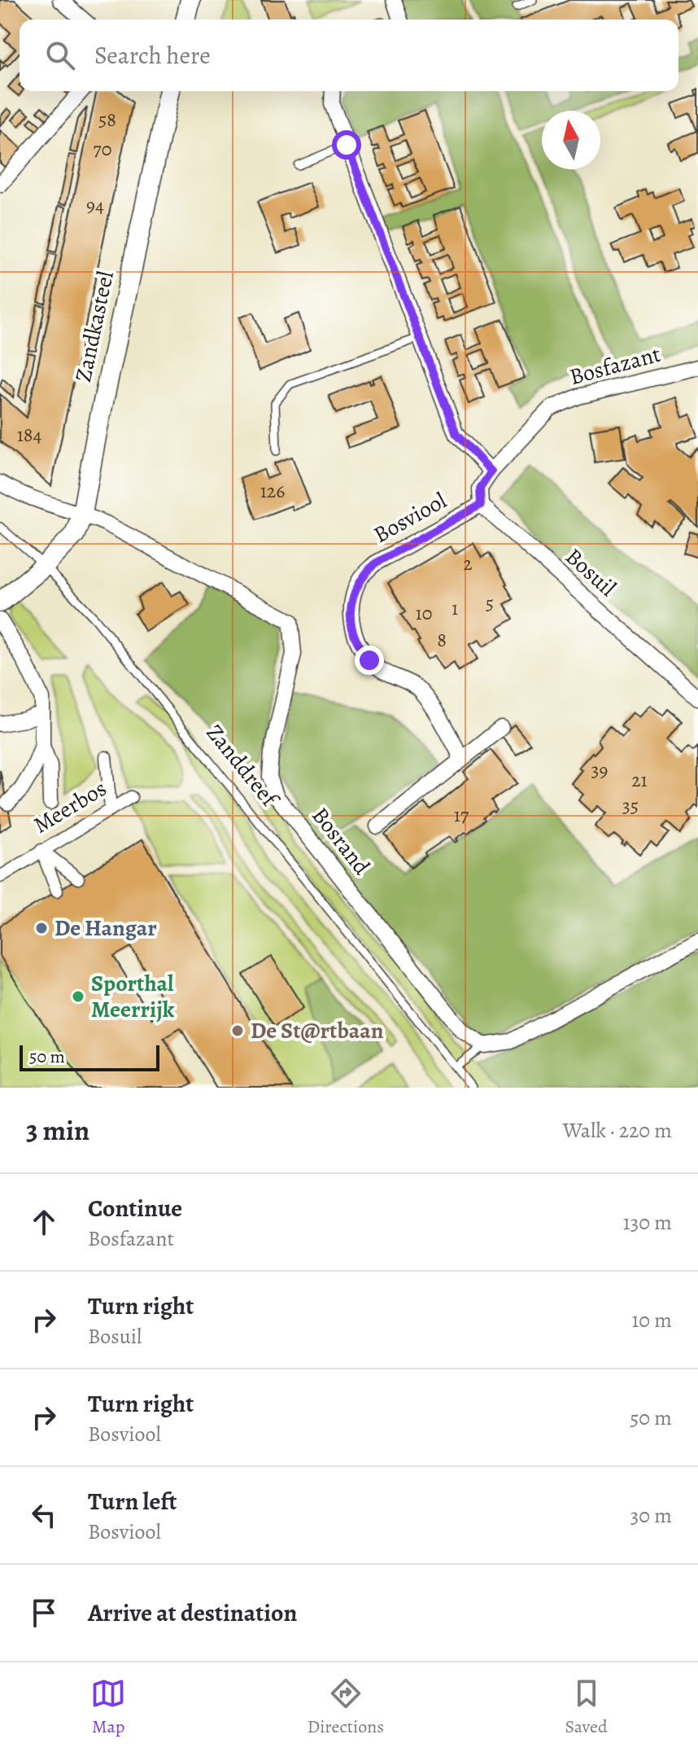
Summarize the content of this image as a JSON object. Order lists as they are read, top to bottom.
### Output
{
  "streets": {
    "street": [
      "Zandkasteel",
      "Bosfazant",
      "Bosviool",
      "Bosuil",
      "Meerbos",
      "Bosrand"
    ],
    "lane": ["Zanddreef"]
  },
  "crossings": [
    ["Zandkasteel", "Zanddreef"],
    ["Zandkasteel", "Bosrand"],
    ["Bosviool", "Bosuil"]
  ],
  "places": ["De Hangar", "Sporthal Meerrijk", "De St@rtbaan"],
  "house_numbers": [
    "58",
    "70",
    "94",
    "184",
    "126",
    "2",
    "5",
    "1",
    "10",
    "8",
    "39",
    "21",
    "35",
    "17"
  ],
  "scale_bar": "50 m",
  "north": "top",
  "page": {
    "search": "Search here",
    "scale": "50 m",
    "heading": ["3 min", "Walk · 220 m"],
    "list": [
      ["Continue", "Bosfazant", "130 m"],
      ["Turn right", "Bosuil", "10 m"],
      ["Turn right", "Bosviool", "50 m"],
      ["Turn left", "Bosviool", "30 m"],
      "Arrive at destination"
    ],
    "nav": ["Map", "Directions", "Saved"]
  }
}
